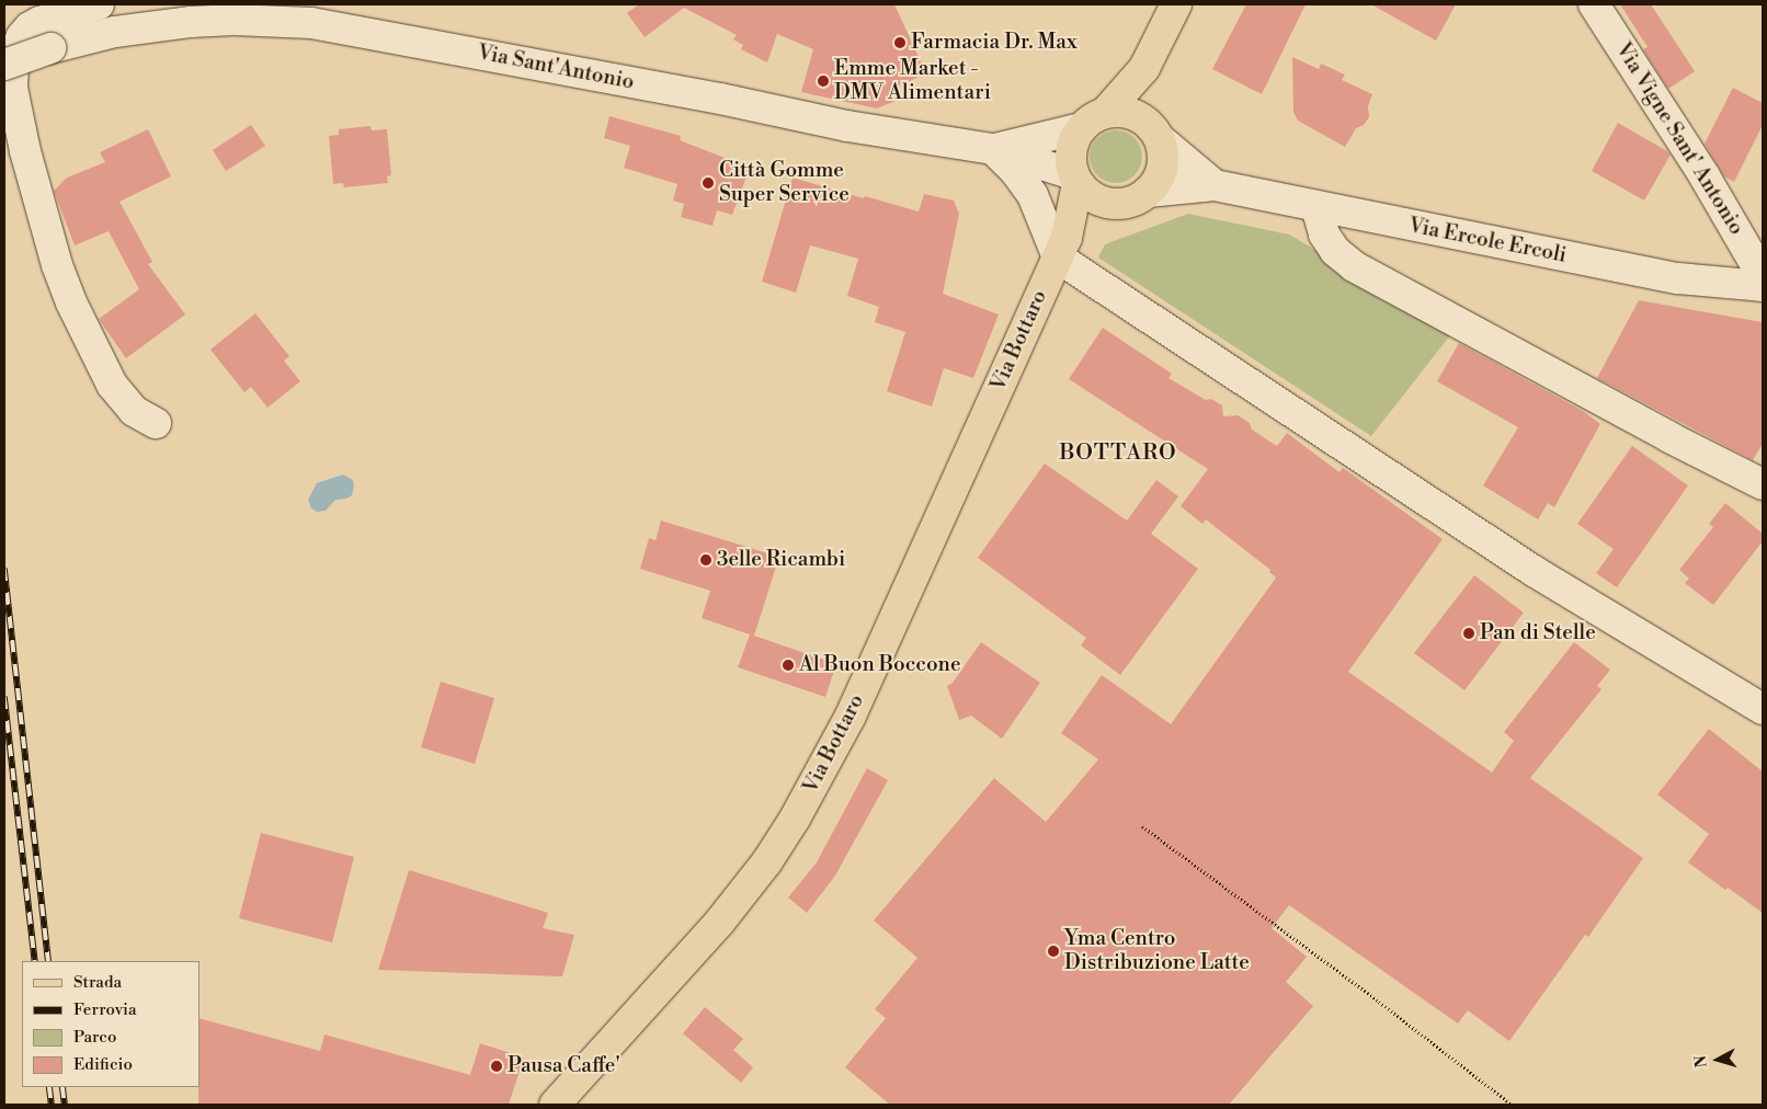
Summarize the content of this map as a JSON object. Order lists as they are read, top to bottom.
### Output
{
  "streets": {
    "main road": ["Via Bottaro"],
    "street": ["Via Sant'Antonio", "Via Vigne Sant' Antonio", "Via Ercole Ercoli"]
  },
  "crossings": [
    ["Via Sant'Antonio", "Via Ercole Ercoli"],
    ["Via Sant'Antonio", "Via Bottaro"],
    ["Via Ercole Ercoli", "Via Bottaro"]
  ],
  "districts": ["BOTTARO"],
  "places": [
    "Farmacia Dr. Max",
    "Emme Market - DMV Alimentari",
    "Città Gomme Super Service",
    "3elle Ricambi",
    "Pan di Stelle",
    "Al Buon Boccone",
    "Yma Centro Distribuzione Latte",
    "Pausa Caffe'"
  ],
  "legend": [
    "Strada",
    "Ferrovia",
    "Parco",
    "Edificio"
  ],
  "north": "left"
}
